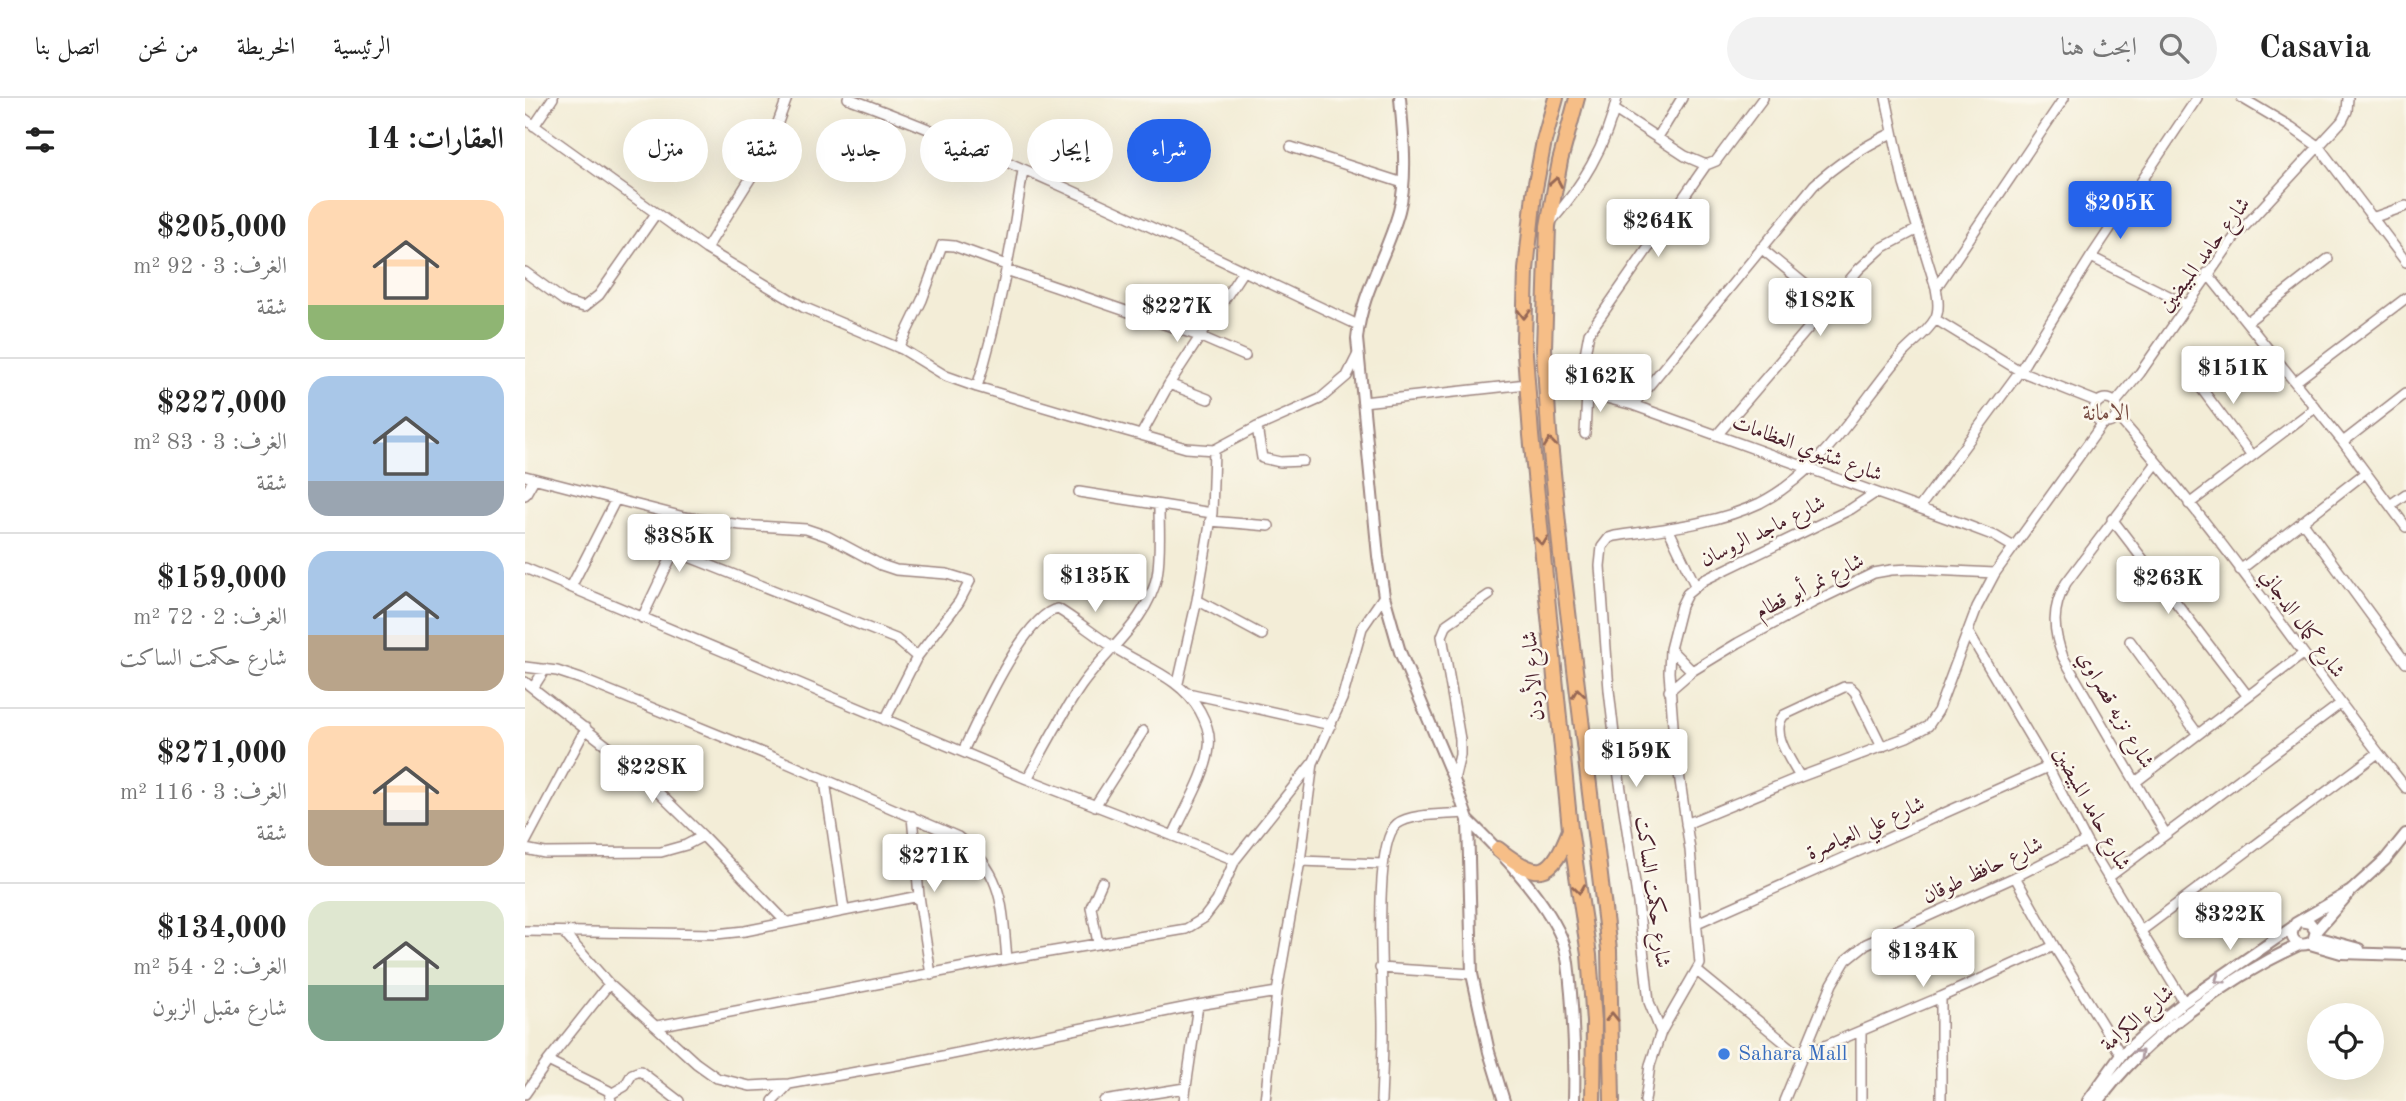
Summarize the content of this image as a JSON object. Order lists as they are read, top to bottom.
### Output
{
  "streets": {
    "highway": ["شارع الأردن"],
    "street": [
      "شارع حامد المبيضين",
      "شارع شتيوي العظامات",
      "شارع ماجد الروسان",
      "شارع نمر أبو قطام",
      "شارع كمال الدجاني",
      "شارع نزيه قصراوي",
      "شارع علي العياصرة",
      "شارع حافظ طوقان",
      "شارع حكمت الساكت",
      "شارع الكرامة"
    ]
  },
  "crossings": [
    ["شارع حامد المبيضين", "شارع كمال الدجاني"],
    ["شارع حامد المبيضين", "شارع علي العياصرة"],
    ["شارع حامد المبيضين", "شارع حافظ طوقان"],
    ["شارع حامد المبيضين", "شارع الكرامة"],
    ["شارع شتيوي العظامات", "شارع ماجد الروسان"],
    ["شارع شتيوي العظامات", "شارع حكمت الساكت"],
    ["شارع ماجد الروسان", "شارع نمر أبو قطام"],
    ["شارع ماجد الروسان", "شارع علي العياصرة"],
    ["شارع ماجد الروسان", "شارع حكمت الساكت"],
    ["شارع كمال الدجاني", "شارع نزيه قصراوي"]
  ],
  "districts": ["الامانة"],
  "places": ["Sahara Mall"],
  "page": {
    "header": "Casavia",
    "search": "ابحث هنا",
    "nav": [
      "الرئيسية",
      "الخريطة",
      "من نحن",
      "اتصل بنا"
    ],
    "heading": "العقارات: 14",
    "chip": [
      "شراء",
      "إيجار",
      "تصفية",
      "جديد",
      "شقة",
      "منزل"
    ],
    "price": [
      "$205K",
      "$264K",
      "$182K",
      "$227K",
      "$151K",
      "$162K",
      "$385K",
      "$135K",
      "$263K",
      "$159K",
      "$228K",
      "$271K",
      "$322K",
      "$134K"
    ],
    "list": [
      {
        "name": "$205,000",
        "note": "الغرف: 3 · 92 m² · شقة"
      },
      {
        "name": "$227,000",
        "note": "الغرف: 3 · 83 m² · شقة"
      },
      {
        "name": "$159,000",
        "note": "الغرف: 2 · 72 m² · شارع حكمت الساكت"
      },
      {
        "name": "$271,000",
        "note": "الغرف: 3 · 116 m² · شقة"
      },
      {
        "name": "$134,000",
        "note": "الغرف: 2 · 54 m² · شارع مقبل الزبون"
      }
    ]
  }
}
